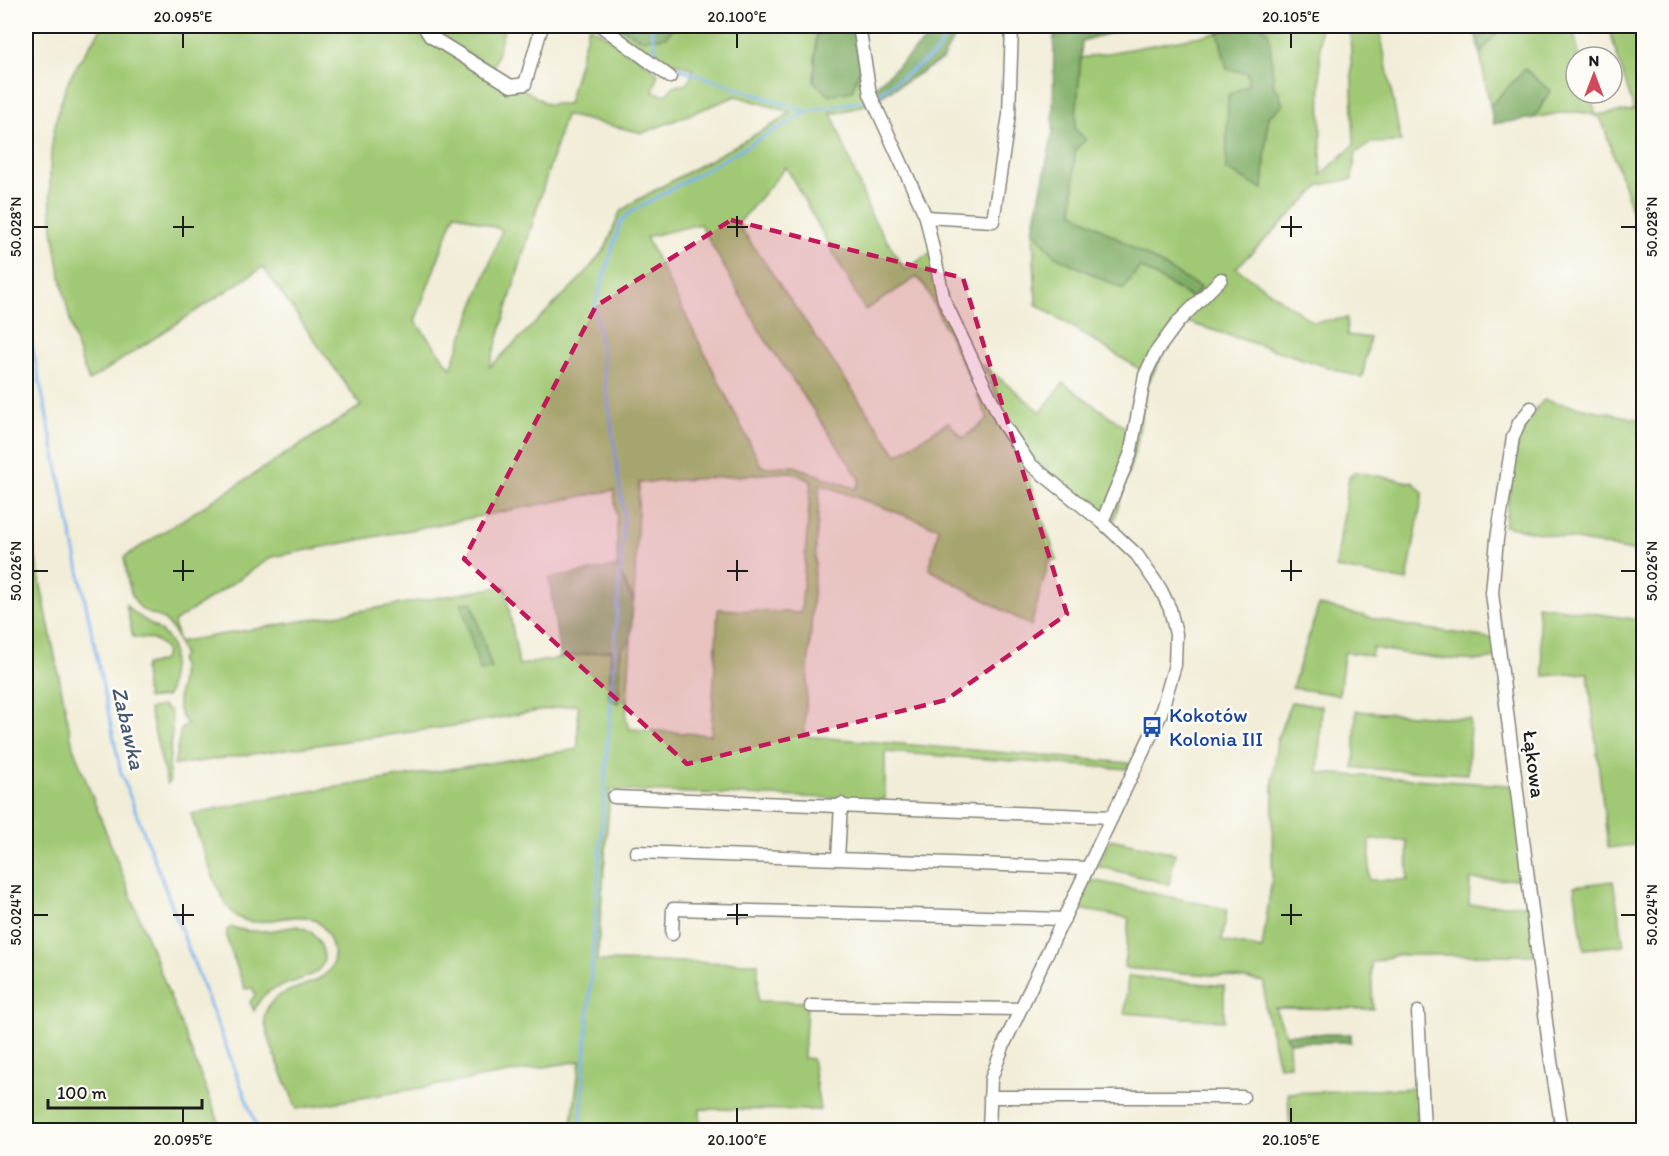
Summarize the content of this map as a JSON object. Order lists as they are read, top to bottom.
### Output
{
  "streets": {
    "street": ["Łąkowa"]
  },
  "water": ["Zabawka"],
  "places": {
    "bus stop": ["Kokotów Kolonia III"]
  },
  "scale_bar": "100 m",
  "north": "top",
  "coordinates": [
    "20.095°E",
    "20.100°E",
    "20.105°E",
    "50.028°N",
    "50.026°N",
    "50.024°N"
  ]
}
